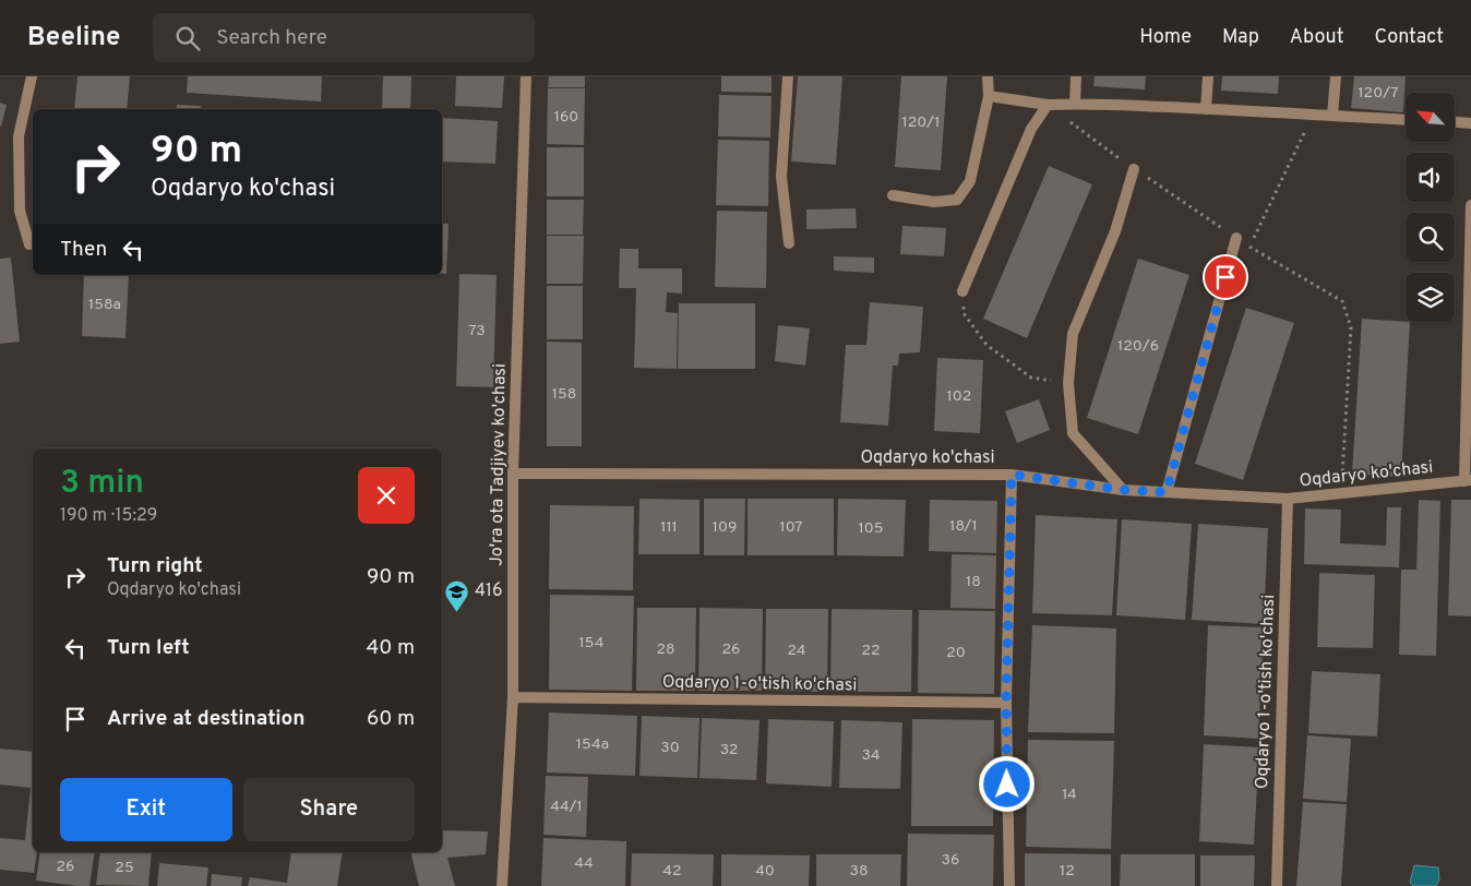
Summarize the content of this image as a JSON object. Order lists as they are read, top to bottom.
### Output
{
  "streets": {
    "street": ["Oqdaryo ko'chasi", "Jo'ra ota Tadjiyev ko'chasi", "Oqdaryo 1-o'tish ko'chasi"]
  },
  "crossings": [
    ["Oqdaryo ko'chasi", "Jo'ra ota Tadjiyev ko'chasi"],
    ["Oqdaryo ko'chasi", "Oqdaryo 1-o'tish ko'chasi"],
    ["Jo'ra ota Tadjiyev ko'chasi", "Oqdaryo 1-o'tish ko'chasi"]
  ],
  "places": {
    "school or university": ["416"]
  },
  "house_numbers": [
    "120/7",
    "160",
    "120/1",
    "158a",
    "73",
    "120/6",
    "158",
    "102",
    "18/1",
    "111",
    "109",
    "107",
    "105",
    "18",
    "154",
    "28",
    "26",
    "24",
    "22",
    "20",
    "154a",
    "30",
    "32",
    "34",
    "14",
    "44/1",
    "36",
    "44",
    "26",
    "25",
    "42",
    "40",
    "38",
    "12"
  ],
  "north": "top left",
  "page": {
    "header": "Beeline",
    "search": "Search here",
    "nav": [
      "Home",
      "Map",
      "About",
      "Contact"
    ],
    "turn": ["90 m", "Oqdaryo ko'chasi"],
    "then": "Then",
    "heading": ["3 min", "190 m · 15:29"],
    "list": [
      {
        "name": "Turn right",
        "note": "Oqdaryo ko'chasi",
        "value": "90 m"
      },
      {
        "name": "Turn left",
        "value": "40 m"
      },
      {
        "name": "Arrive at destination",
        "value": "60 m"
      }
    ],
    "buttons": ["Exit", "Share"]
  }
}
